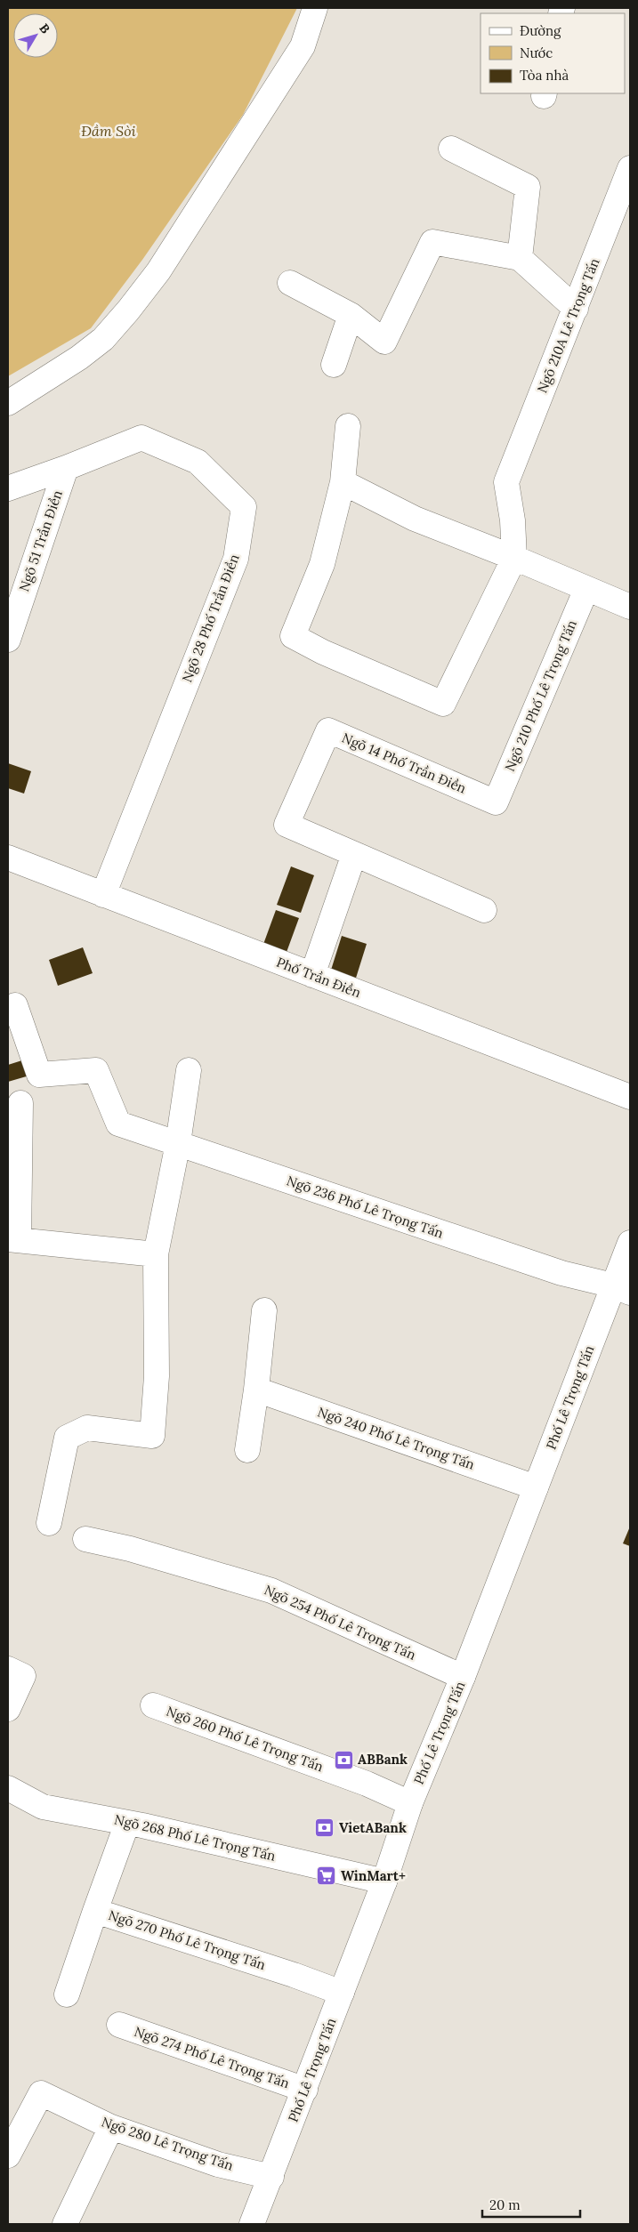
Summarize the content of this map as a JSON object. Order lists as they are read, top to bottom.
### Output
{
  "streets": {
    "street": [
      "Ngõ 210A Lê Trọng Tấn",
      "Ngõ 51 Trần Điền",
      "Ngõ 28 Phố Trần Điền",
      "Ngõ 210 Phố Lê Trọng Tấn",
      "Ngõ 14 Phố Trần Điền",
      "Phố Trần Điền",
      "Ngõ 236 Phố Lê Trọng Tấn",
      "Phố Lê Trọng Tấn",
      "Ngõ 240 Phố Lê Trọng Tấn",
      "Ngõ 254 Phố Lê Trọng Tấn",
      "Ngõ 260 Phố Lê Trọng Tấn",
      "Ngõ 268 Phố Lê Trọng Tấn",
      "Ngõ 270 Phố Lê Trọng Tấn",
      "Ngõ 274 Phố Lê Trọng Tấn",
      "Ngõ 280 Lê Trọng Tấn"
    ]
  },
  "crossings": [
    ["Ngõ 51 Trần Điền", "Ngõ 28 Phố Trần Điền"],
    ["Ngõ 28 Phố Trần Điền", "Phố Trần Điền"],
    ["Ngõ 210 Phố Lê Trọng Tấn", "Ngõ 14 Phố Trần Điền"],
    ["Ngõ 236 Phố Lê Trọng Tấn", "Phố Lê Trọng Tấn"],
    ["Phố Lê Trọng Tấn", "Ngõ 240 Phố Lê Trọng Tấn"],
    ["Phố Lê Trọng Tấn", "Ngõ 254 Phố Lê Trọng Tấn"],
    ["Phố Lê Trọng Tấn", "Ngõ 260 Phố Lê Trọng Tấn"],
    ["Phố Lê Trọng Tấn", "Ngõ 268 Phố Lê Trọng Tấn"],
    ["Phố Lê Trọng Tấn", "Ngõ 270 Phố Lê Trọng Tấn"],
    ["Phố Lê Trọng Tấn", "Ngõ 274 Phố Lê Trọng Tấn"],
    ["Phố Lê Trọng Tấn", "Ngõ 280 Lê Trọng Tấn"],
    ["Ngõ 268 Phố Lê Trọng Tấn", "Ngõ 270 Phố Lê Trọng Tấn"]
  ],
  "water": ["Đầm Sòi"],
  "places": {
    "bank": ["ABBank", "VietABank"],
    "supermarket": ["WinMart+"]
  },
  "legend": ["Đường", "Nước", "Tòa nhà"],
  "scale_bar": "20 m",
  "north": "top right"
}
